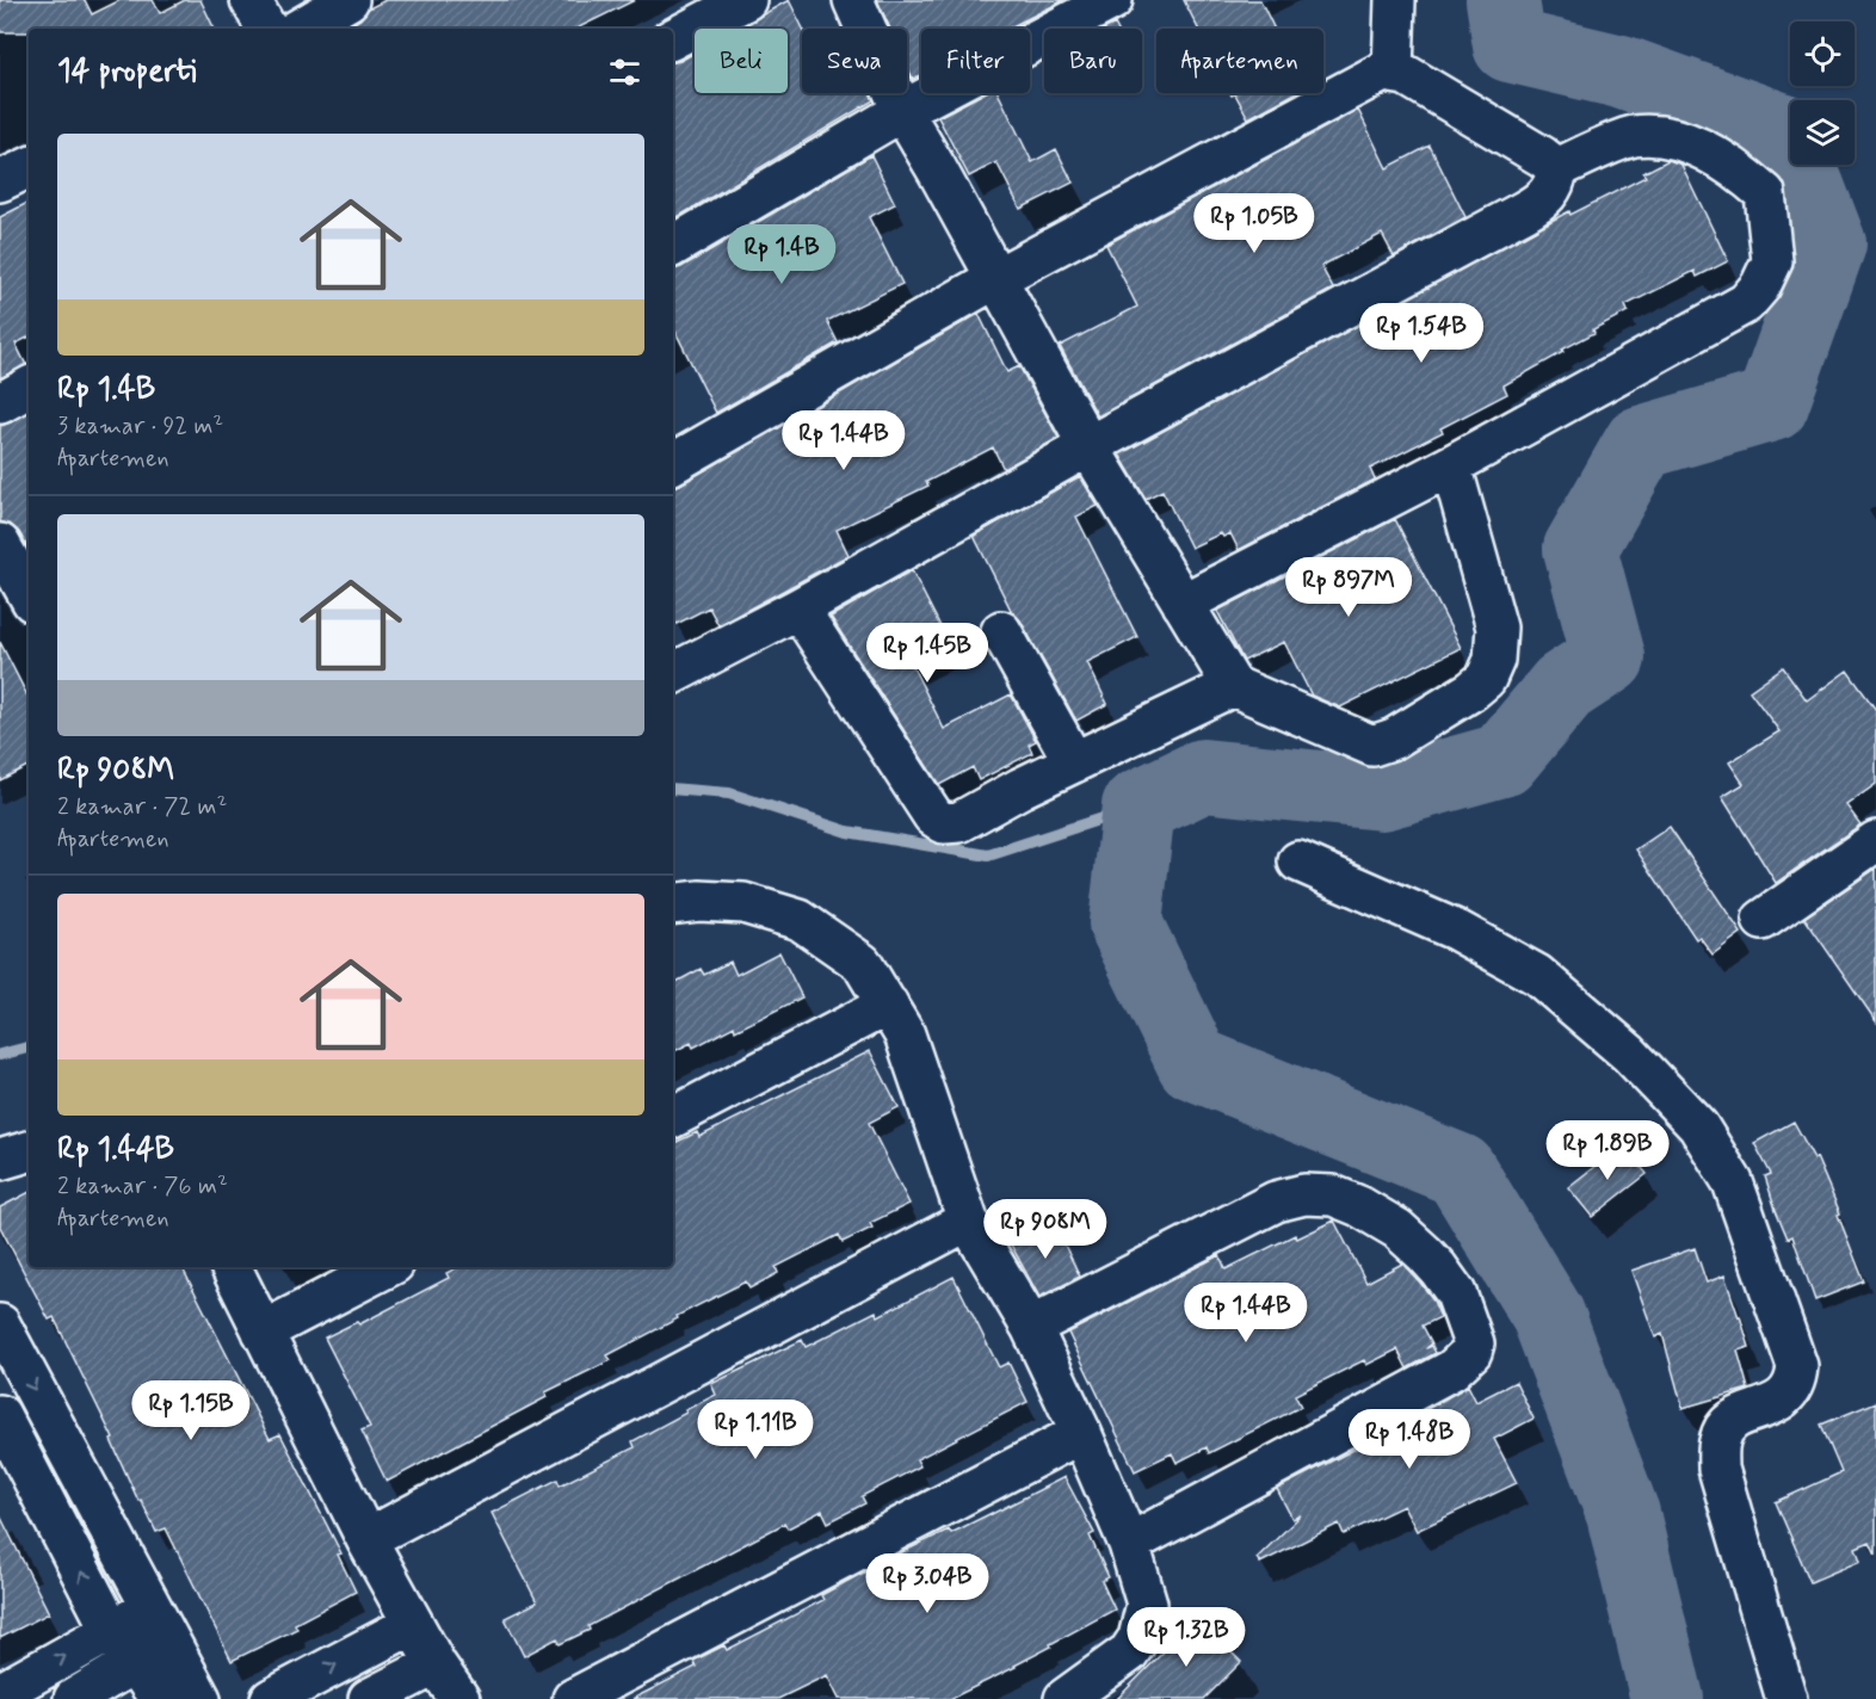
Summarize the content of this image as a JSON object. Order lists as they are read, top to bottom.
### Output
{
  "page": {
    "chip": [
      "Beli",
      "Sewa",
      "Filter",
      "Baru",
      "Apartemen"
    ],
    "heading": "14 properti",
    "list": [
      {
        "name": "Rp 1.4B",
        "note": "3 kamar · 92 m² · Apartemen"
      },
      {
        "name": "Rp 908M",
        "note": "2 kamar · 72 m² · Apartemen"
      },
      {
        "name": "Rp 1.44B",
        "note": "2 kamar · 76 m² · Apartemen"
      }
    ],
    "price": [
      "Rp 1.05B",
      "Rp 1.4B",
      "Rp 1.54B",
      "Rp 1.44B",
      "Rp 897M",
      "Rp 1.45B",
      "Rp 1.89B",
      "Rp 908M",
      "Rp 1.44B",
      "Rp 1.15B",
      "Rp 1.11B",
      "Rp 1.48B",
      "Rp 3.04B",
      "Rp 1.32B"
    ]
  }
}
